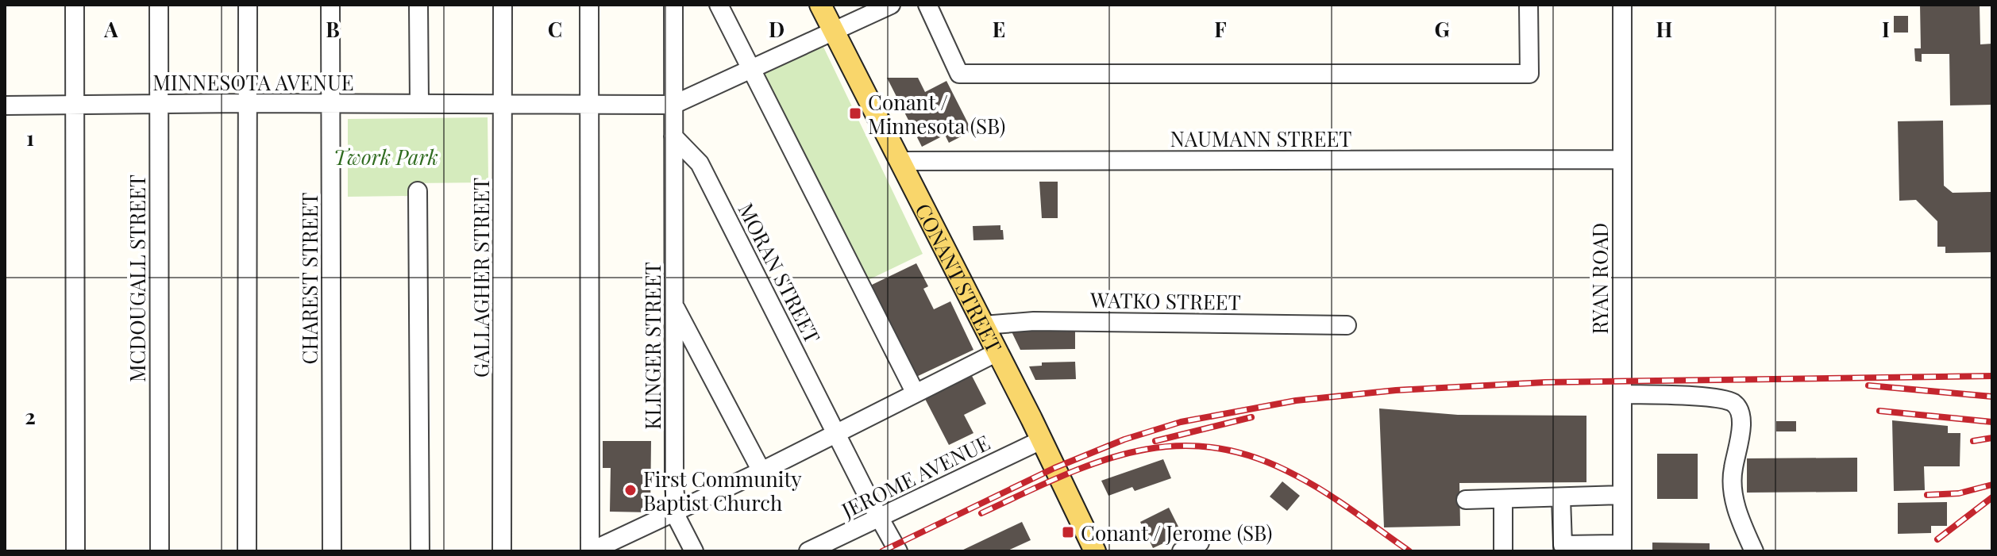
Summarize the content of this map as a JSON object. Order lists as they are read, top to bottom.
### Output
{
  "streets": {
    "main road": ["CONANT STREET"],
    "street": [
      "MINNESOTA AVENUE",
      "NAUMANN STREET",
      "MORAN STREET",
      "GALLAGHER STREET",
      "MCDOUGALL STREET",
      "CHAREST STREET",
      "RYAN ROAD",
      "WATKO STREET",
      "KLINGER STREET",
      "JEROME AVENUE"
    ]
  },
  "crossings": [
    ["MINNESOTA AVENUE", "GALLAGHER STREET"],
    ["MINNESOTA AVENUE", "MCDOUGALL STREET"],
    ["MINNESOTA AVENUE", "CHAREST STREET"],
    ["NAUMANN STREET", "CONANT STREET"],
    ["NAUMANN STREET", "RYAN ROAD"],
    ["MORAN STREET", "KLINGER STREET"],
    ["MORAN STREET", "JEROME AVENUE"],
    ["CONANT STREET", "WATKO STREET"],
    ["CONANT STREET", "JEROME AVENUE"]
  ],
  "parks": ["Twork Park"],
  "places": {
    "transit": ["Conant / Minnesota (SB)", "Conant / Jerome (SB)"],
    "other": ["First Community Baptist Church"]
  },
  "grid": {
    "columns": [
      "A",
      "B",
      "C",
      "D",
      "E",
      "F",
      "G",
      "H",
      "I"
    ],
    "rows": ["1", "2"]
  }
}
